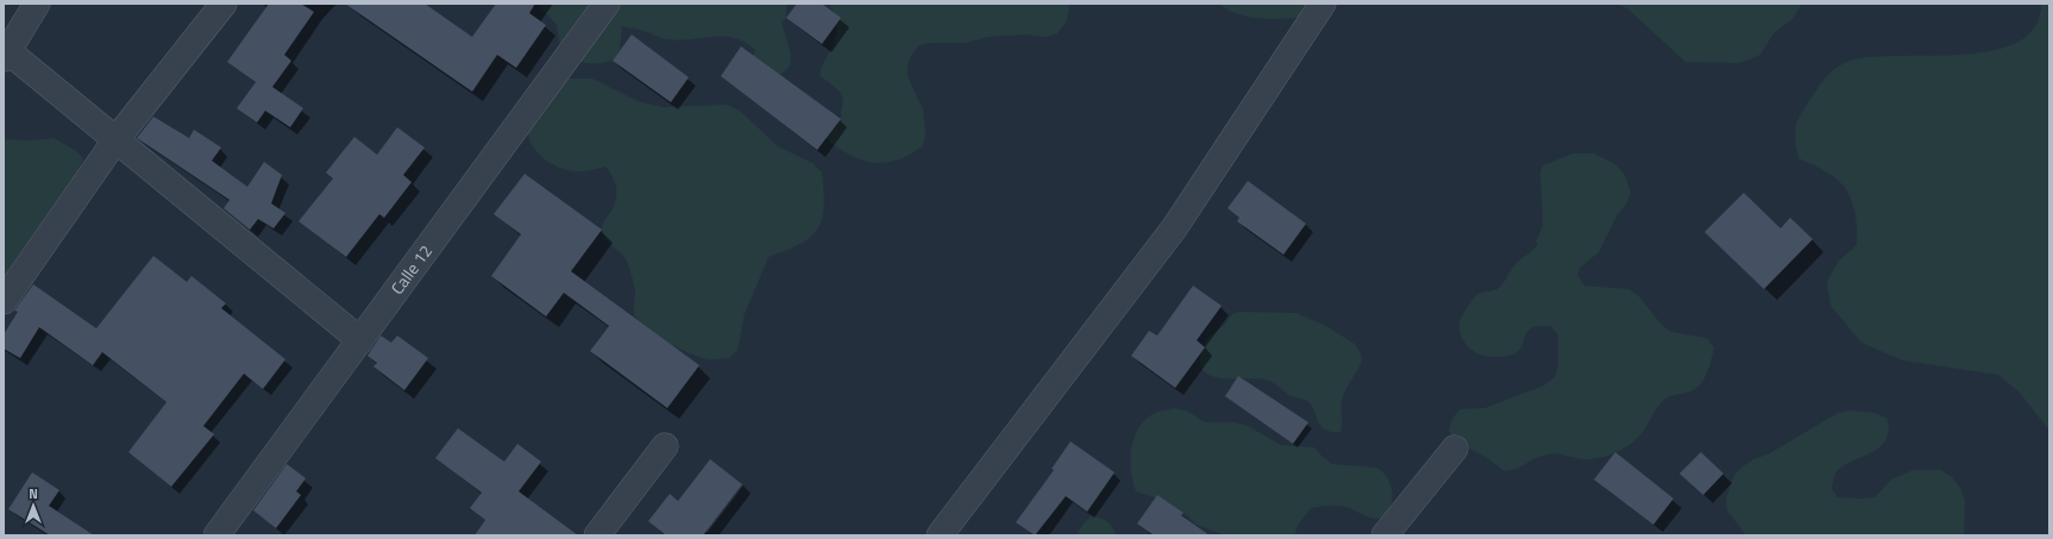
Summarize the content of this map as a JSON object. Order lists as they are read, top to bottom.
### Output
{
  "streets": {
    "street": ["Calle 12"]
  },
  "north": "top"
}
